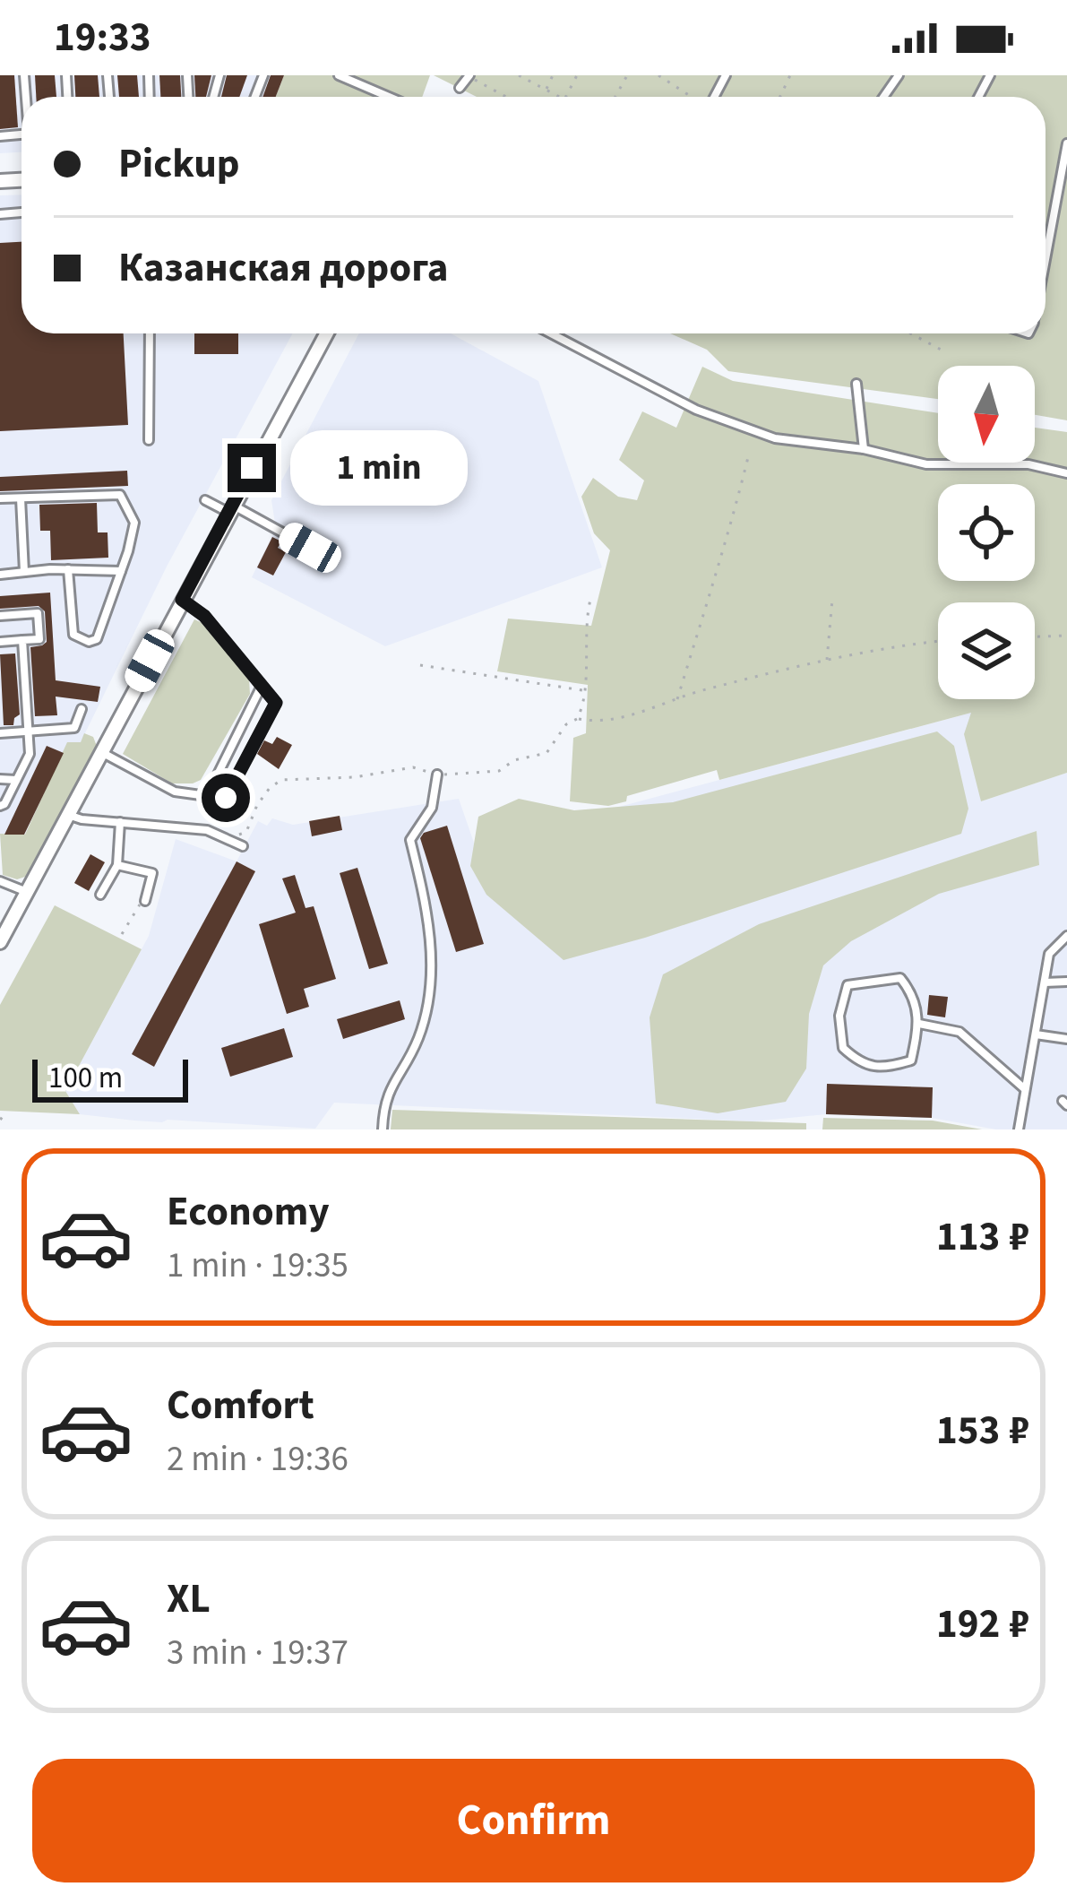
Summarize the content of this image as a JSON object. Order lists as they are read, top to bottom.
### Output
{
  "scale_bar": "100 m",
  "north": "bottom",
  "page": {
    "status": "19:33",
    "banner": ["Pickup", "Казанская дорога"],
    "bubble": "1 min",
    "scale": "100 m",
    "list": [
      {
        "name": "Economy",
        "note": "1 min · 19:35",
        "value": "113 ₽"
      },
      {
        "name": "Comfort",
        "note": "2 min · 19:36",
        "value": "153 ₽"
      },
      {
        "name": "XL",
        "note": "3 min · 19:37",
        "value": "192 ₽"
      }
    ],
    "buttons": "Confirm"
  }
}
